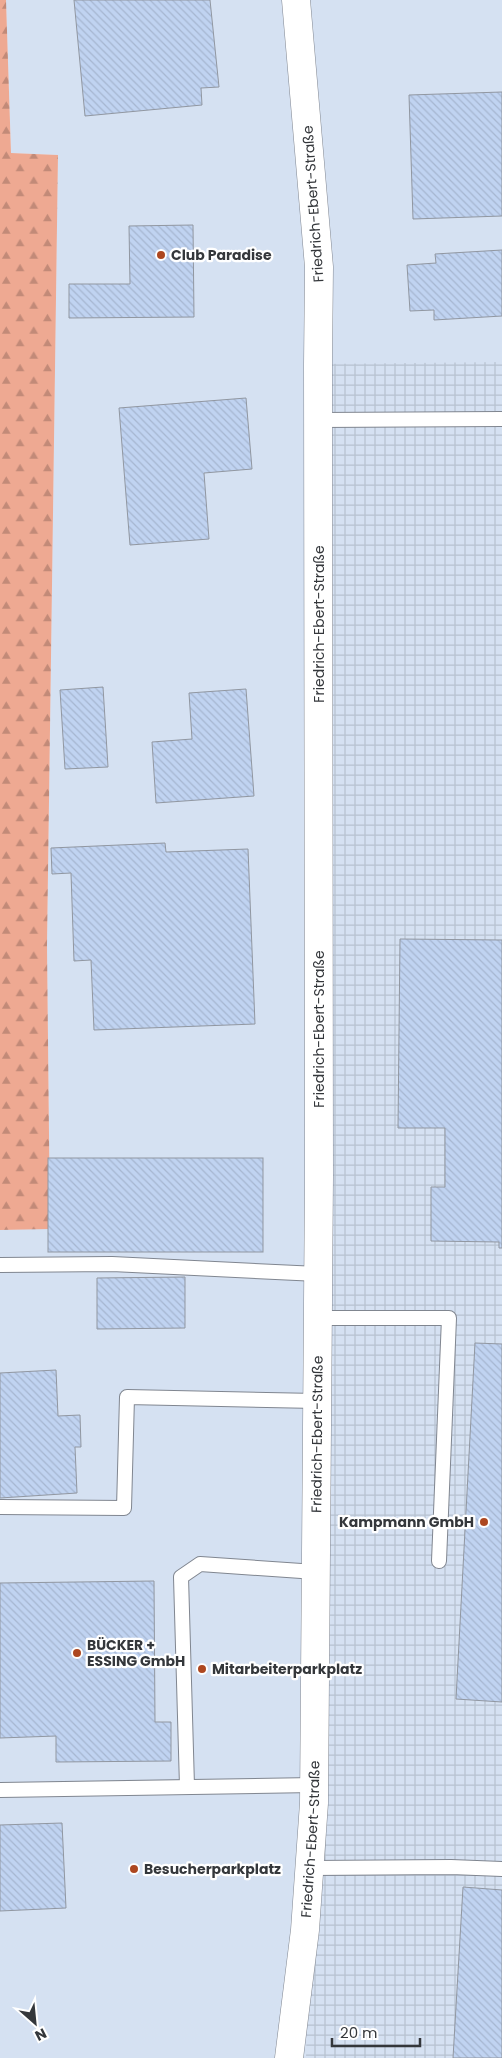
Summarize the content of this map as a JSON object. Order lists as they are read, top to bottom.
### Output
{
  "streets": {
    "street": ["Friedrich-Ebert-Straße"]
  },
  "places": [
    "Club Paradise",
    "Kampmann GmbH",
    "BÜCKER + ESSING GmbH",
    "Mitarbeiterparkplatz",
    "Besucherparkplatz"
  ],
  "scale_bar": "20 m",
  "north": "bottom right"
}
